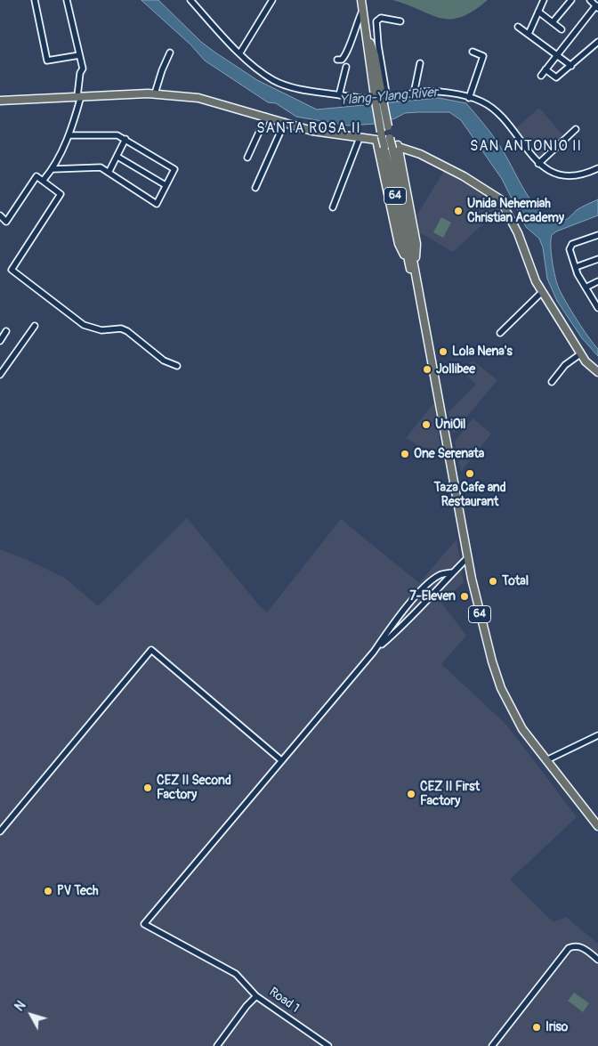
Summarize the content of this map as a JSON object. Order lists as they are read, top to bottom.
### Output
{
  "streets": {
    "main road": ["64"],
    "street": ["Road 1"]
  },
  "districts": ["SANTA ROSA II", "SAN ANTONIO II"],
  "water": ["Ylang-Ylang River"],
  "places": [
    "Unida Nehemiah Christian Academy",
    "Lola Nena's",
    "Jollibee",
    "UniOil",
    "One Serenata",
    "Taza Cafe and Restaurant",
    "Total",
    "7-Eleven",
    "CEZ II Second Factory",
    "CEZ II First Factory",
    "PV Tech",
    "Iriso"
  ],
  "north": "top left"
}
